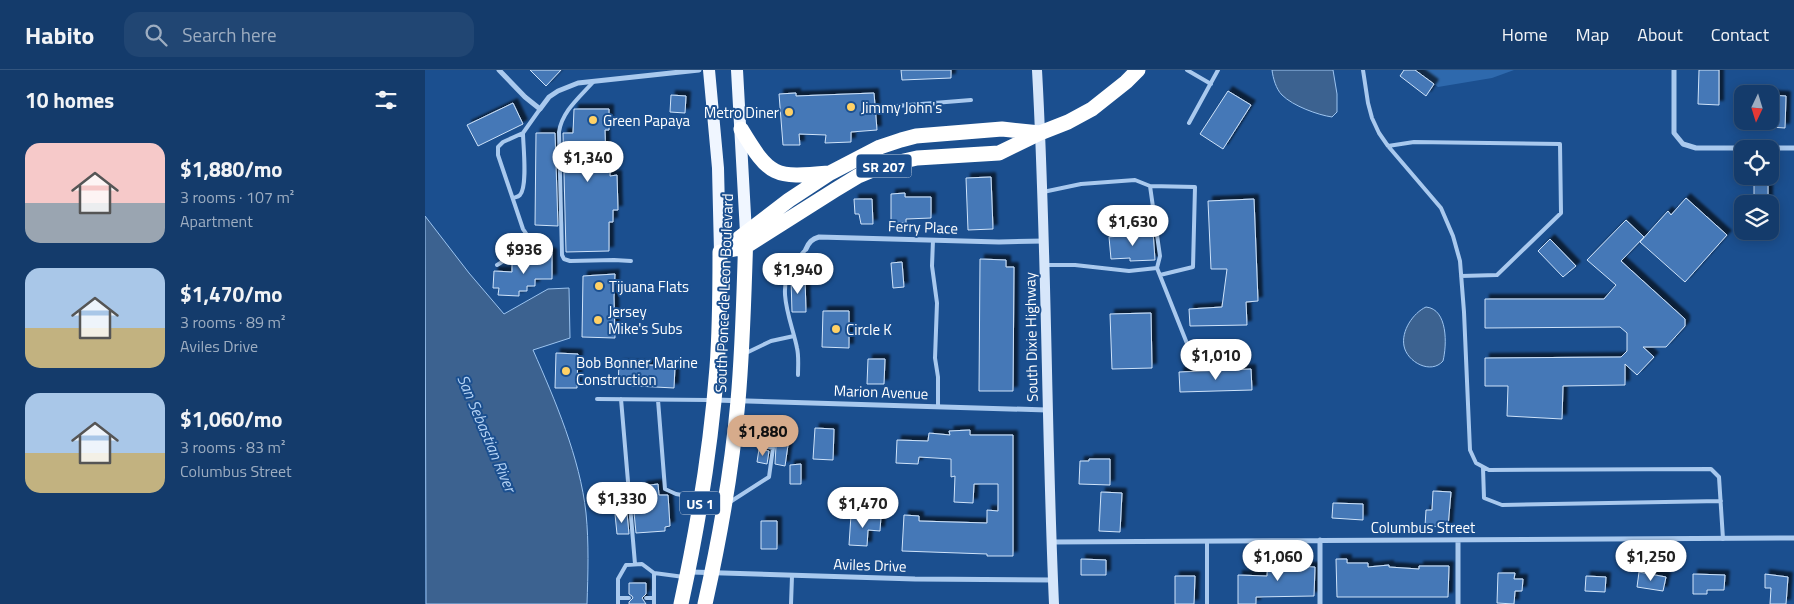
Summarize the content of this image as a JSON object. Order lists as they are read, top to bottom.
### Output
{
  "streets": {
    "highway": ["SR 207", "South Ponce de Leon Boulevard", "US 1"],
    "main road": ["South Dixie Highway"],
    "street": [
      "Ferry Place",
      "Marion Avenue",
      "Columbus Street",
      "Aviles Drive"
    ]
  },
  "crossings": [
    ["SR 207", "South Ponce de Leon Boulevard"],
    ["SR 207", "South Dixie Highway"],
    ["Ferry Place", "South Dixie Highway"],
    ["South Ponce de Leon Boulevard", "Marion Avenue"],
    ["South Ponce de Leon Boulevard", "Aviles Drive"],
    ["South Dixie Highway", "Marion Avenue"],
    ["South Dixie Highway", "Columbus Street"],
    ["South Dixie Highway", "Aviles Drive"]
  ],
  "water": ["San Sebastian River"],
  "places": [
    "Jimmy John's",
    "Metro Diner",
    "Green Papaya",
    "Tijuana Flats",
    "Jersey Mike's Subs",
    "Circle K",
    "Bob Bonner Marine Construction"
  ],
  "north": "bottom",
  "page": {
    "header": "Habito",
    "search": "Search here",
    "nav": [
      "Home",
      "Map",
      "About",
      "Contact"
    ],
    "heading": "10 homes",
    "list": [
      {
        "name": "$1,880/mo",
        "note": "3 rooms · 107 m² · Apartment"
      },
      {
        "name": "$1,470/mo",
        "note": "3 rooms · 89 m² · Aviles Drive"
      },
      {
        "name": "$1,060/mo",
        "note": "3 rooms · 83 m² · Columbus Street"
      }
    ],
    "price": [
      "$1,340",
      "$1,630",
      "$936",
      "$1,940",
      "$1,010",
      "$1,880",
      "$1,330",
      "$1,470",
      "$1,060",
      "$1,250"
    ]
  }
}
